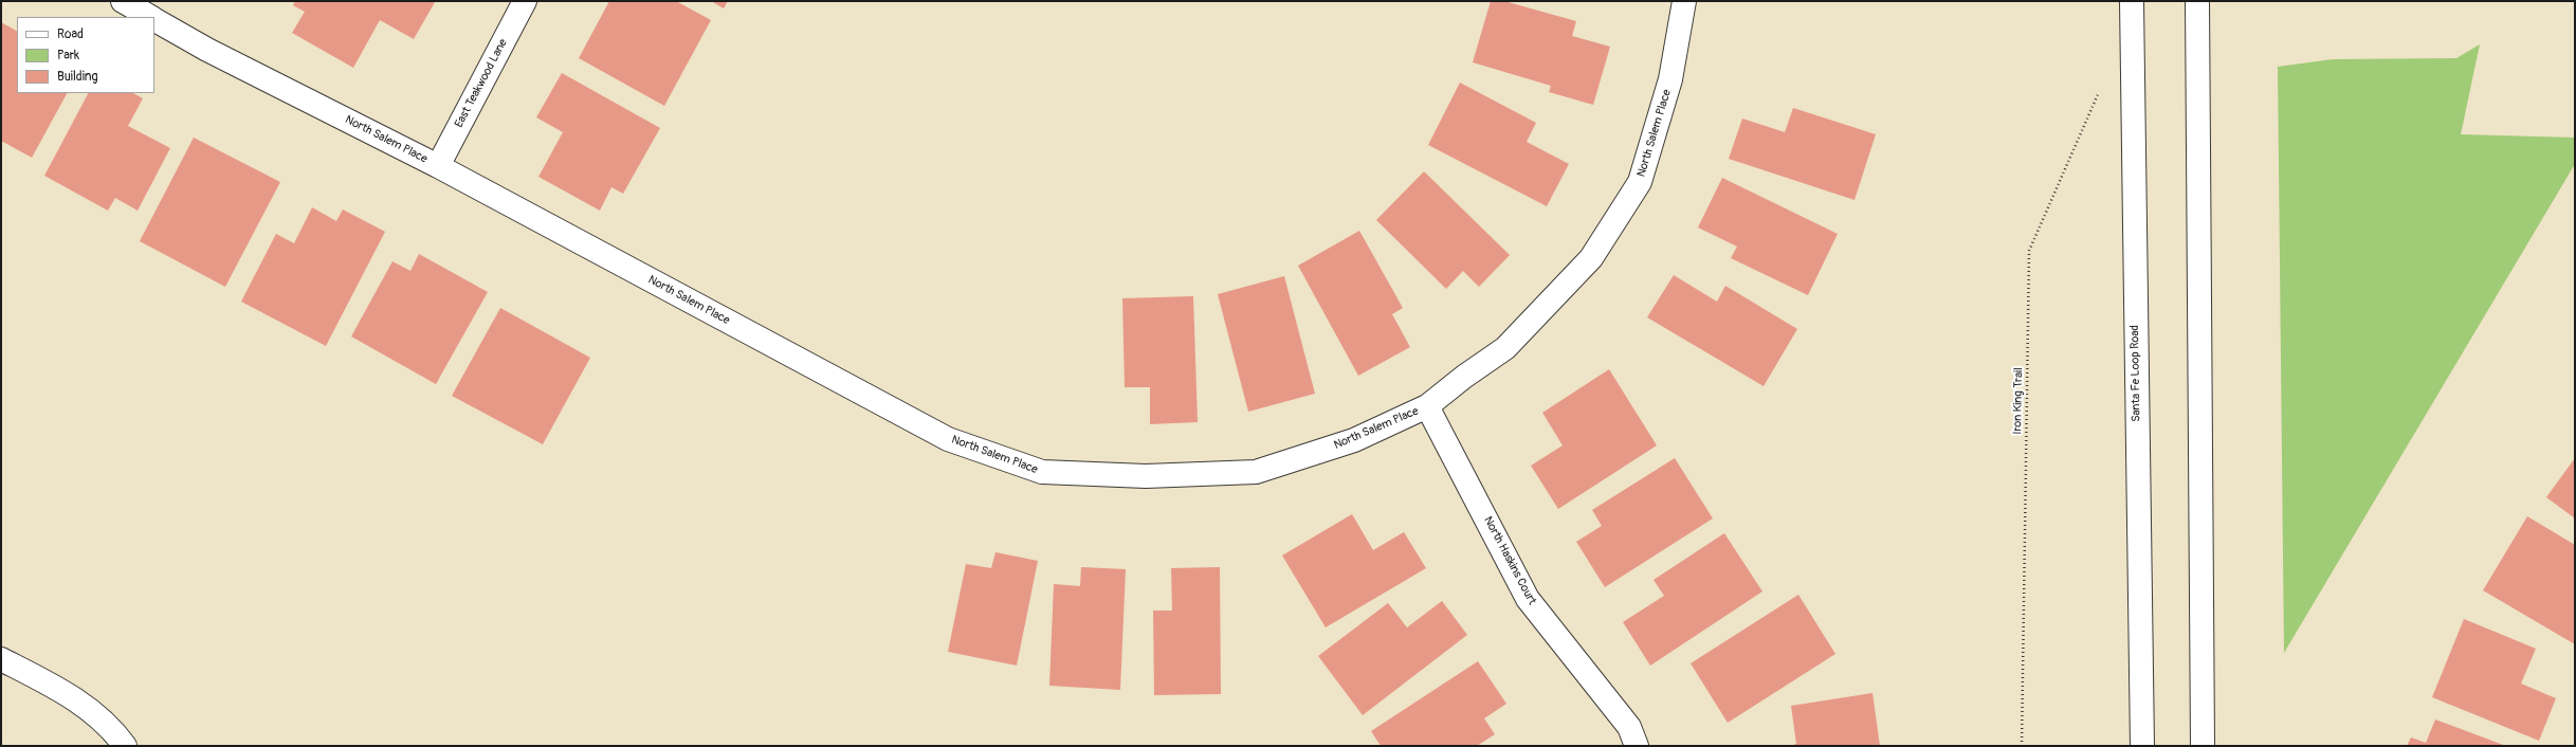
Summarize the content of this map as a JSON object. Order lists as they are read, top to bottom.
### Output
{
  "streets": {
    "street": [
      "East Teakwood Lane",
      "North Salem Place",
      "Santa Fe Loop Road",
      "North Haskins Court"
    ],
    "path": ["Iron King Trail"]
  },
  "crossings": [
    ["East Teakwood Lane", "North Salem Place"],
    ["North Salem Place", "North Haskins Court"]
  ],
  "legend": ["Road", "Park", "Building"]
}
